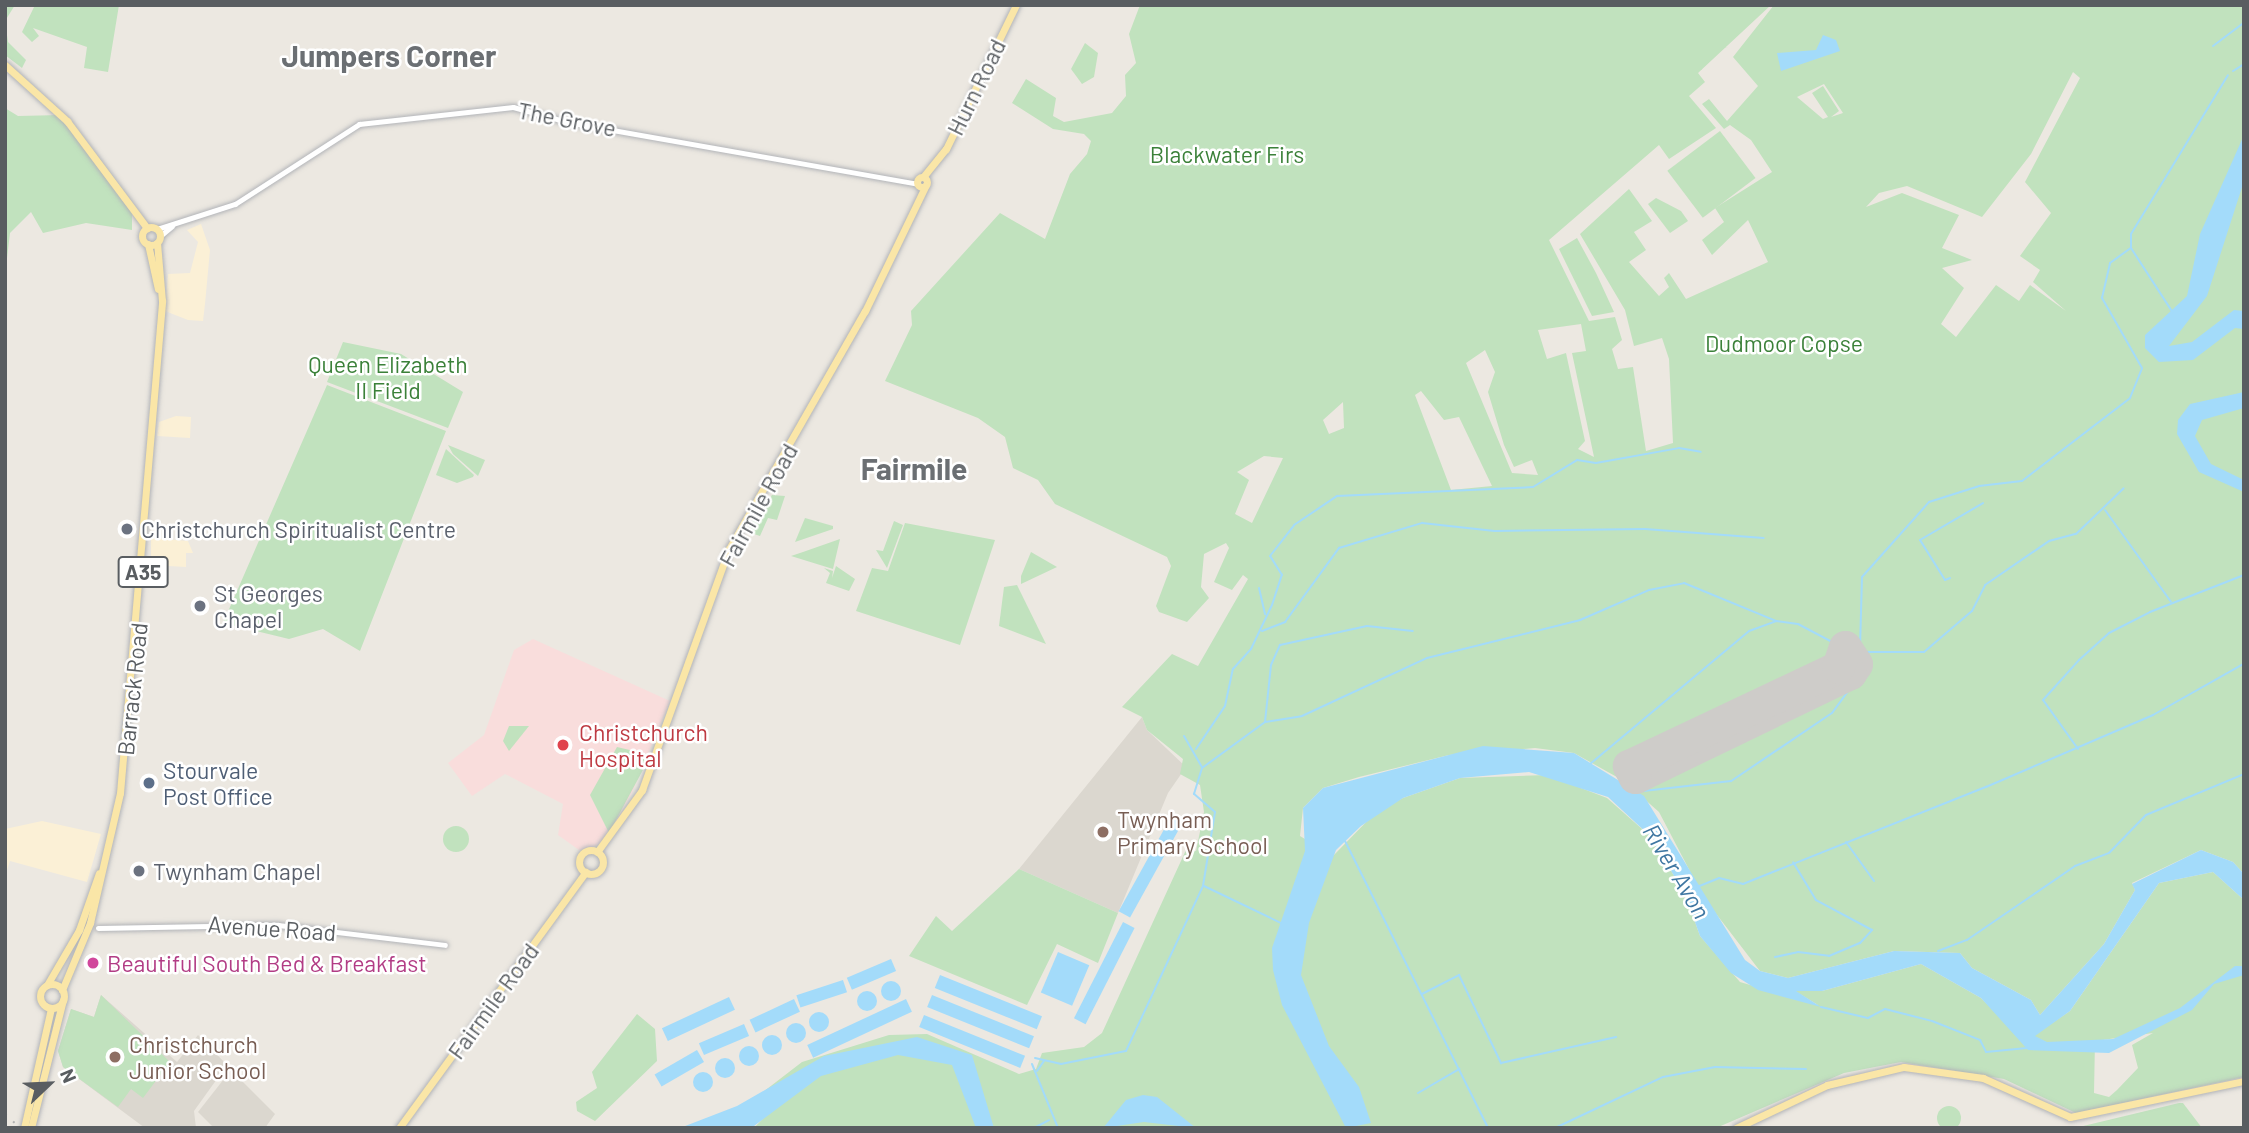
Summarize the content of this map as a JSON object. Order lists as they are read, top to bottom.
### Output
{
  "streets": {
    "main road": [
      "Hurn Road",
      "Fairmile Road",
      "A35",
      "Barrack Road"
    ],
    "street": ["The Grove", "Avenue Road"]
  },
  "crossings": [
    ["Hurn Road", "The Grove"],
    ["Hurn Road", "Fairmile Road"],
    ["The Grove", "Fairmile Road"],
    ["The Grove", "Barrack Road"],
    ["A35", "Barrack Road"]
  ],
  "districts": ["Jumpers Corner", "Fairmile"],
  "water": ["River Avon"],
  "parks": ["Blackwater Firs", "Dudmoor Copse", "Queen Elizabeth II Field"],
  "places": [
    "Christchurch Spiritualist Centre",
    "St Georges Chapel",
    "Christchurch Hospital",
    "Stourvale Post Office",
    "Twynham Primary School",
    "Twynham Chapel",
    "Beautiful South Bed & Breakfast",
    "Christchurch Junior School"
  ],
  "north": "top right"
}
